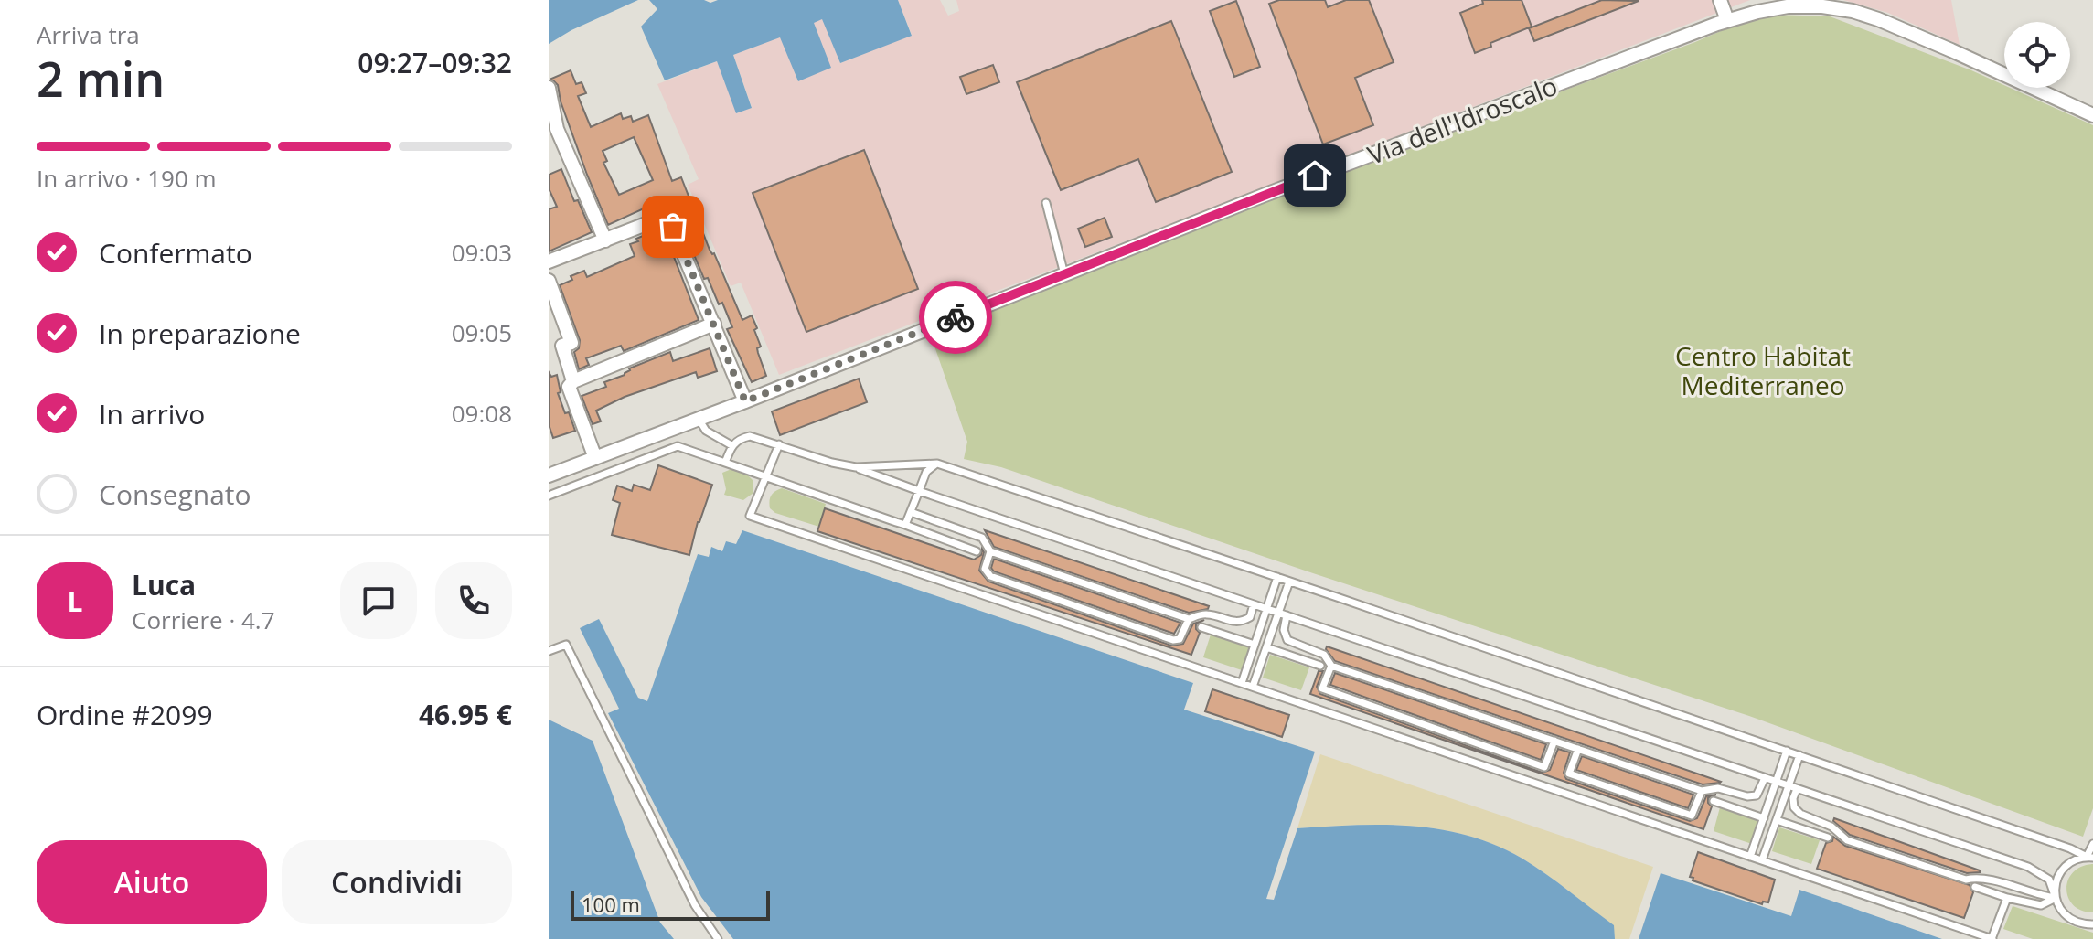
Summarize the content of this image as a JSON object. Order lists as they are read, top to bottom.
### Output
{
  "streets": {
    "street": ["Via dell'Idroscalo"]
  },
  "parks": ["Centro Habitat Mediterraneo"],
  "scale_bar": "100 m",
  "page": {
    "heading": ["2 min", "Arriva tra", "09:27–09:32"],
    "panel": [
      "Luca",
      "Corriere · 4.7",
      "Ordine #2099",
      "46.95 €"
    ],
    "bar": "In arrivo · 190 m",
    "list": [
      ["Confermato", "09:03"],
      ["In preparazione", "09:05"],
      ["In arrivo", "09:08"],
      "Consegnato"
    ],
    "round": "L",
    "buttons": ["Aiuto", "Condividi"],
    "scale": "100 m"
  }
}
